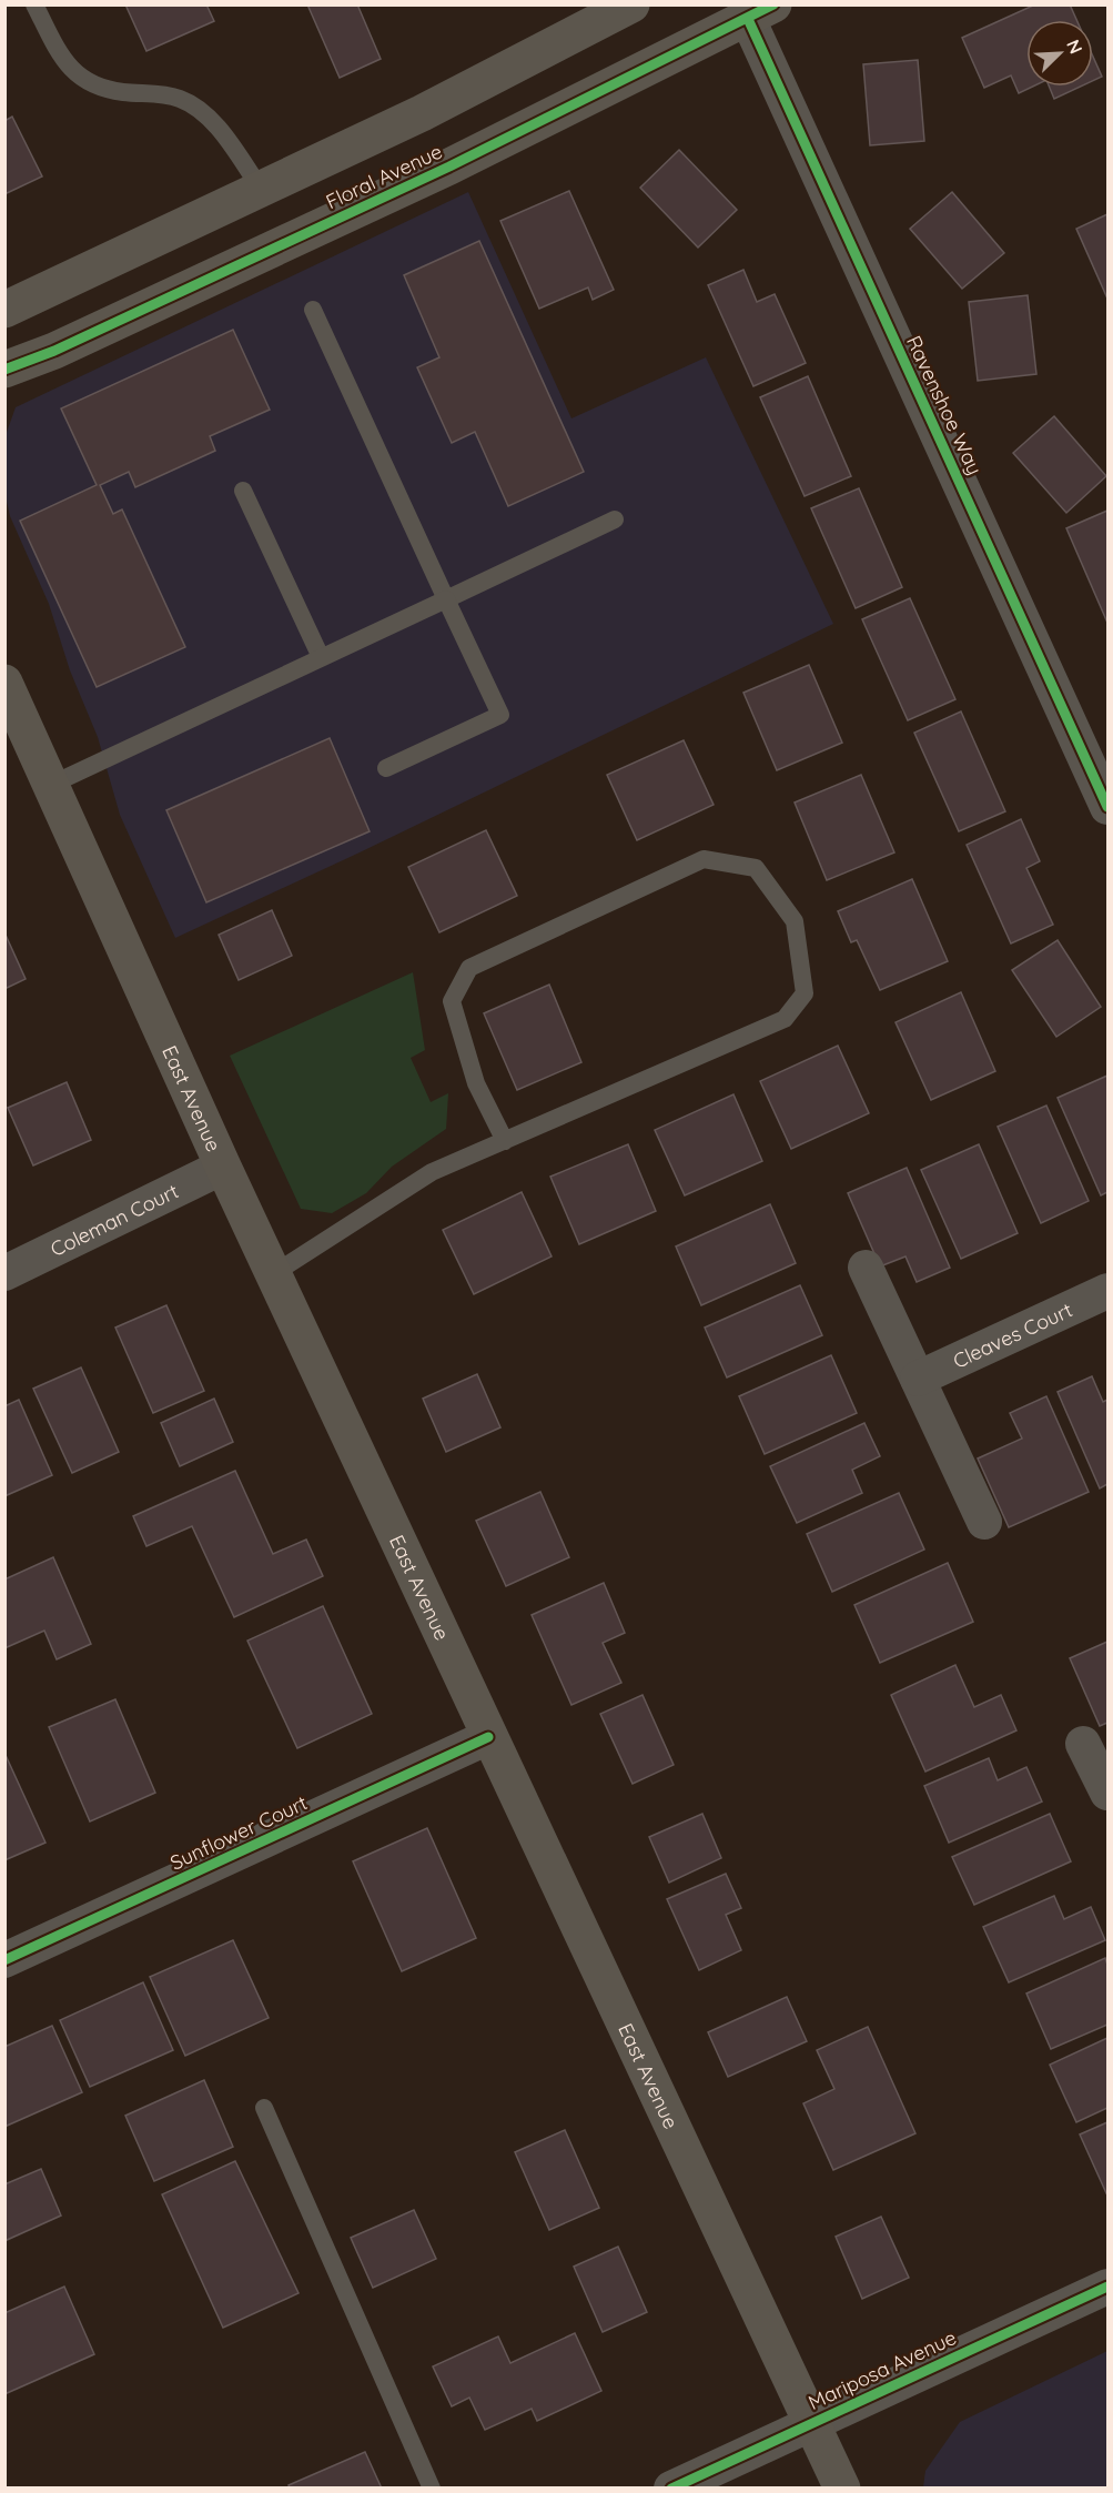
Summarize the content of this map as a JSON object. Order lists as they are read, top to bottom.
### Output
{
  "streets": {
    "main road": ["Floral Avenue", "East Avenue"],
    "street": [
      "Ravenshoe Way",
      "Coleman Court",
      "Cleaves Court",
      "Sunflower Court",
      "Mariposa Avenue"
    ]
  },
  "crossings": [
    ["Floral Avenue", "Ravenshoe Way"],
    ["East Avenue", "Coleman Court"],
    ["East Avenue", "Sunflower Court"],
    ["East Avenue", "Mariposa Avenue"]
  ],
  "north": "top right"
}
